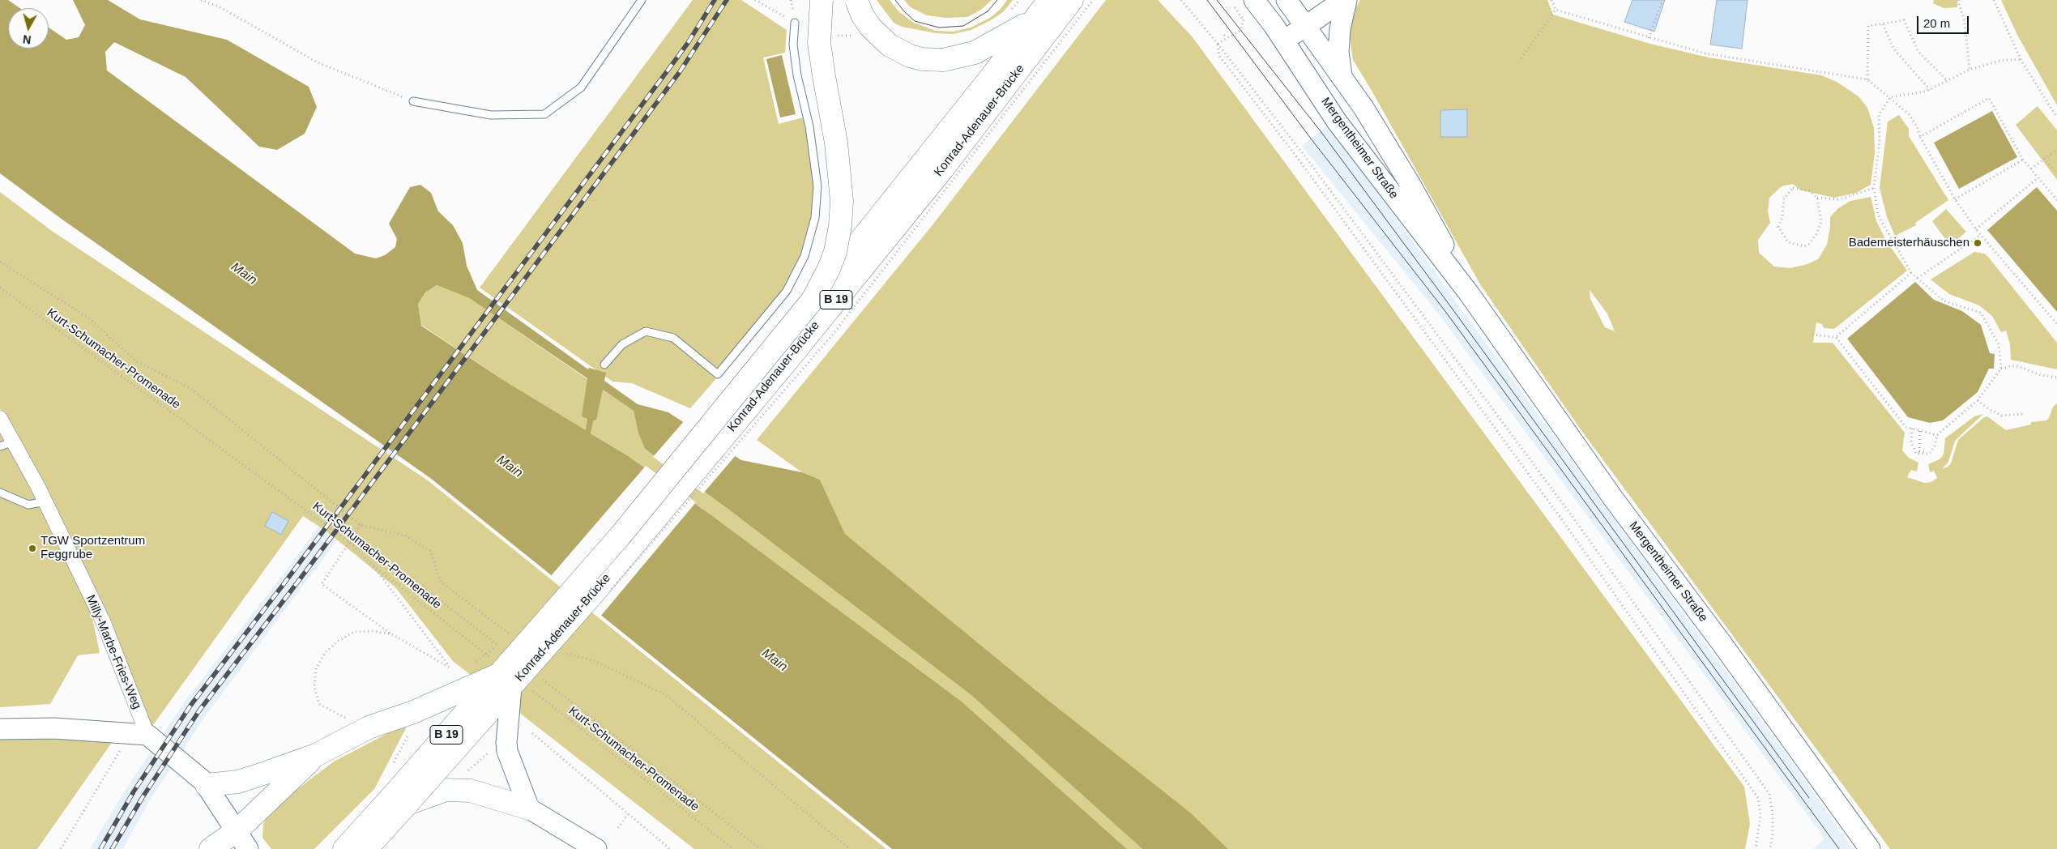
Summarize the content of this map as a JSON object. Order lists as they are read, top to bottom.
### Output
{
  "streets": {
    "main road": ["Konrad-Adenauer-Brücke", "Mergentheimer Straße", "B 19"],
    "street": ["Milly-Marbe-Fries-Weg"],
    "path": ["Kurt-Schumacher-Promenade"]
  },
  "crossings": [
    ["Konrad-Adenauer-Brücke", "B 19"],
    ["Konrad-Adenauer-Brücke", "Kurt-Schumacher-Promenade"],
    ["B 19", "Kurt-Schumacher-Promenade"]
  ],
  "water": ["Main"],
  "places": ["Bademeisterhäuschen", "TGW Sportzentrum Feggrube"],
  "scale_bar": "20 m",
  "north": "bottom"
}
